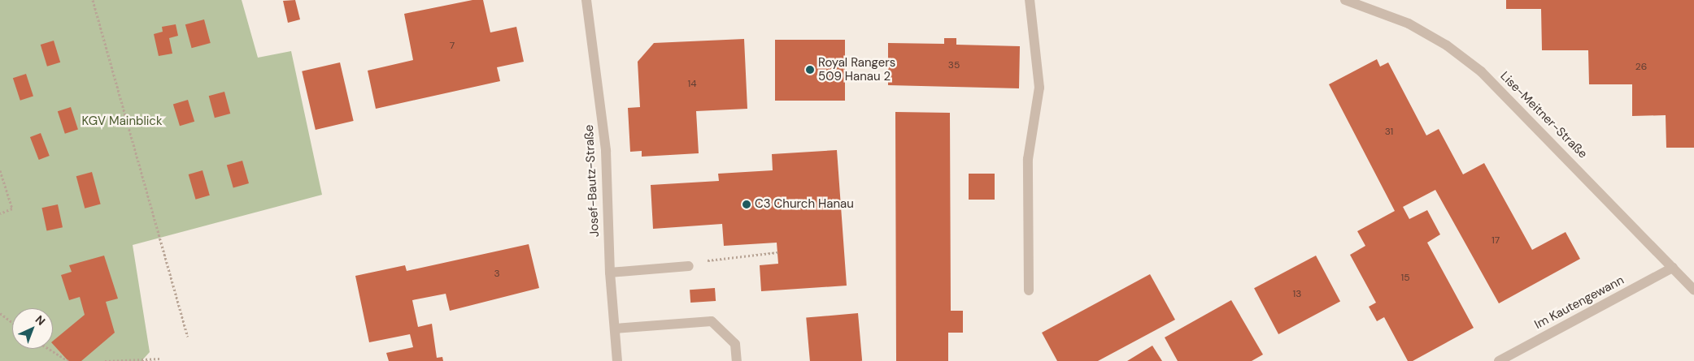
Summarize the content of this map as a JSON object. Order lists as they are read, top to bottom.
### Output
{
  "streets": {
    "street": ["Lise-Meitner-Straße", "Josef-Bautz-Straße", "Im Kautengewann"]
  },
  "crossings": [
    ["Lise-Meitner-Straße", "Im Kautengewann"]
  ],
  "parks": ["KGV Mainblick"],
  "places": ["Royal Rangers 509 Hanau 2", "C3 Church Hanau"],
  "house_numbers": [
    "7",
    "35",
    "26",
    "14",
    "31",
    "17",
    "3",
    "15",
    "13"
  ],
  "north": "top right"
}
